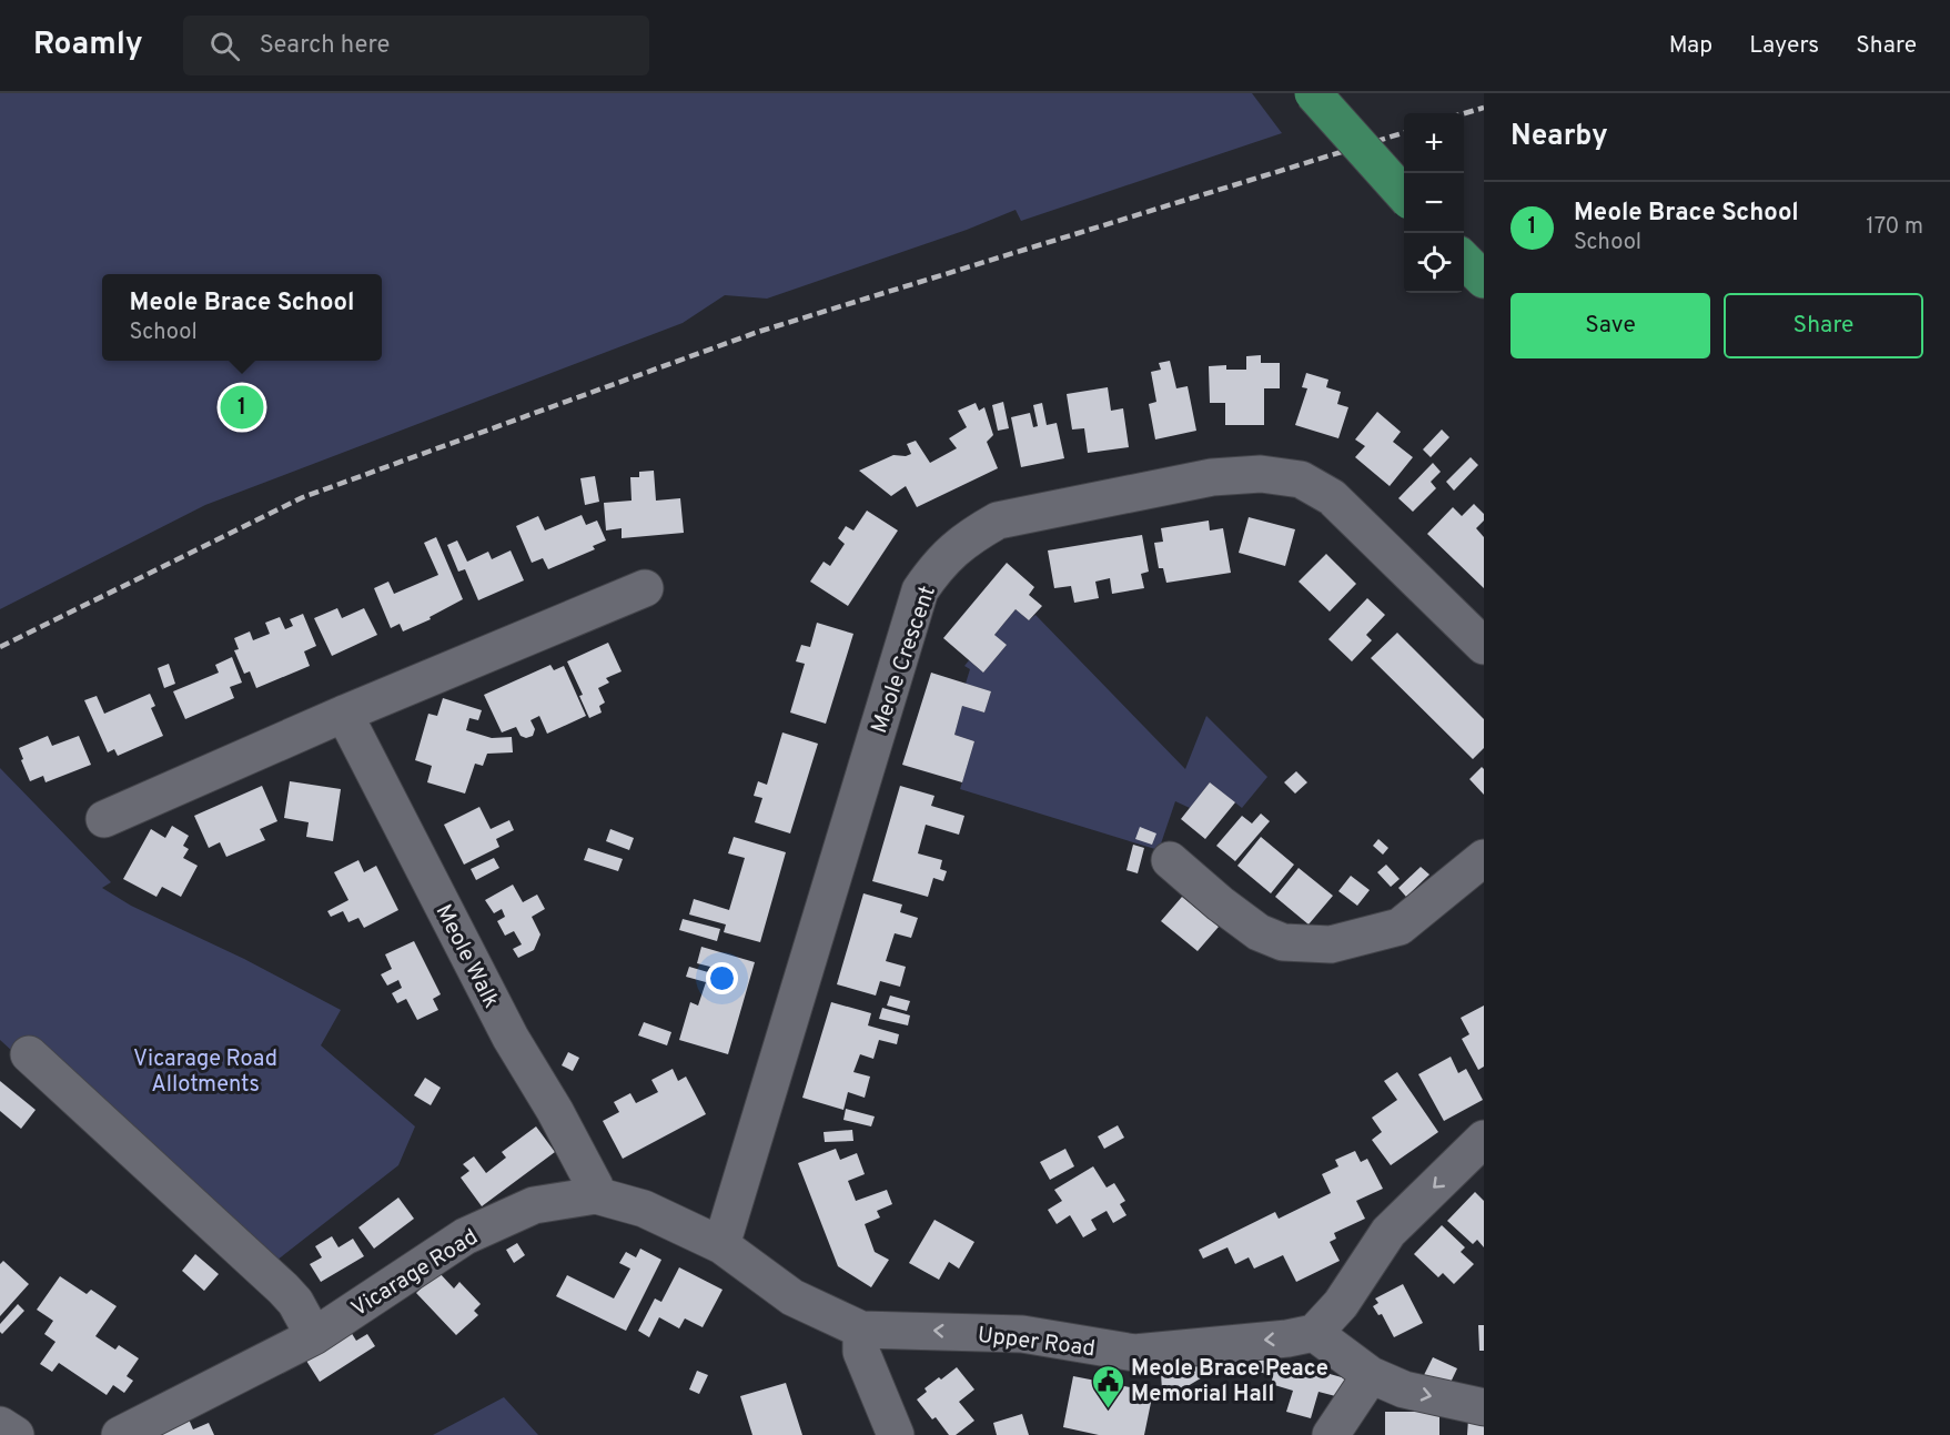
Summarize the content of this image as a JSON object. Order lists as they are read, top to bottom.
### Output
{
  "streets": {
    "street": [
      "Meole Crescent",
      "Meole Walk",
      "Vicarage Road",
      "Upper Road"
    ]
  },
  "crossings": [
    ["Meole Crescent", "Vicarage Road"],
    ["Meole Crescent", "Upper Road"],
    ["Meole Walk", "Vicarage Road"],
    ["Vicarage Road", "Upper Road"]
  ],
  "one_way": ["Upper Road"],
  "parks": ["Vicarage Road Allotments"],
  "places": {
    "public building": ["Meole Brace Peace Memorial Hall"]
  },
  "page": {
    "header": "Roamly",
    "search": "Search here",
    "nav": ["Map", "Layers", "Share"],
    "heading": "Nearby",
    "map_buttons": ["+", "−"],
    "list": [
      {
        "mark": "1",
        "name": "Meole Brace School",
        "note": "School",
        "value": "170 m"
      }
    ],
    "buttons": ["Save", "Share"],
    "popup": ["Meole Brace School", "School"],
    "pins": "1"
  }
}
